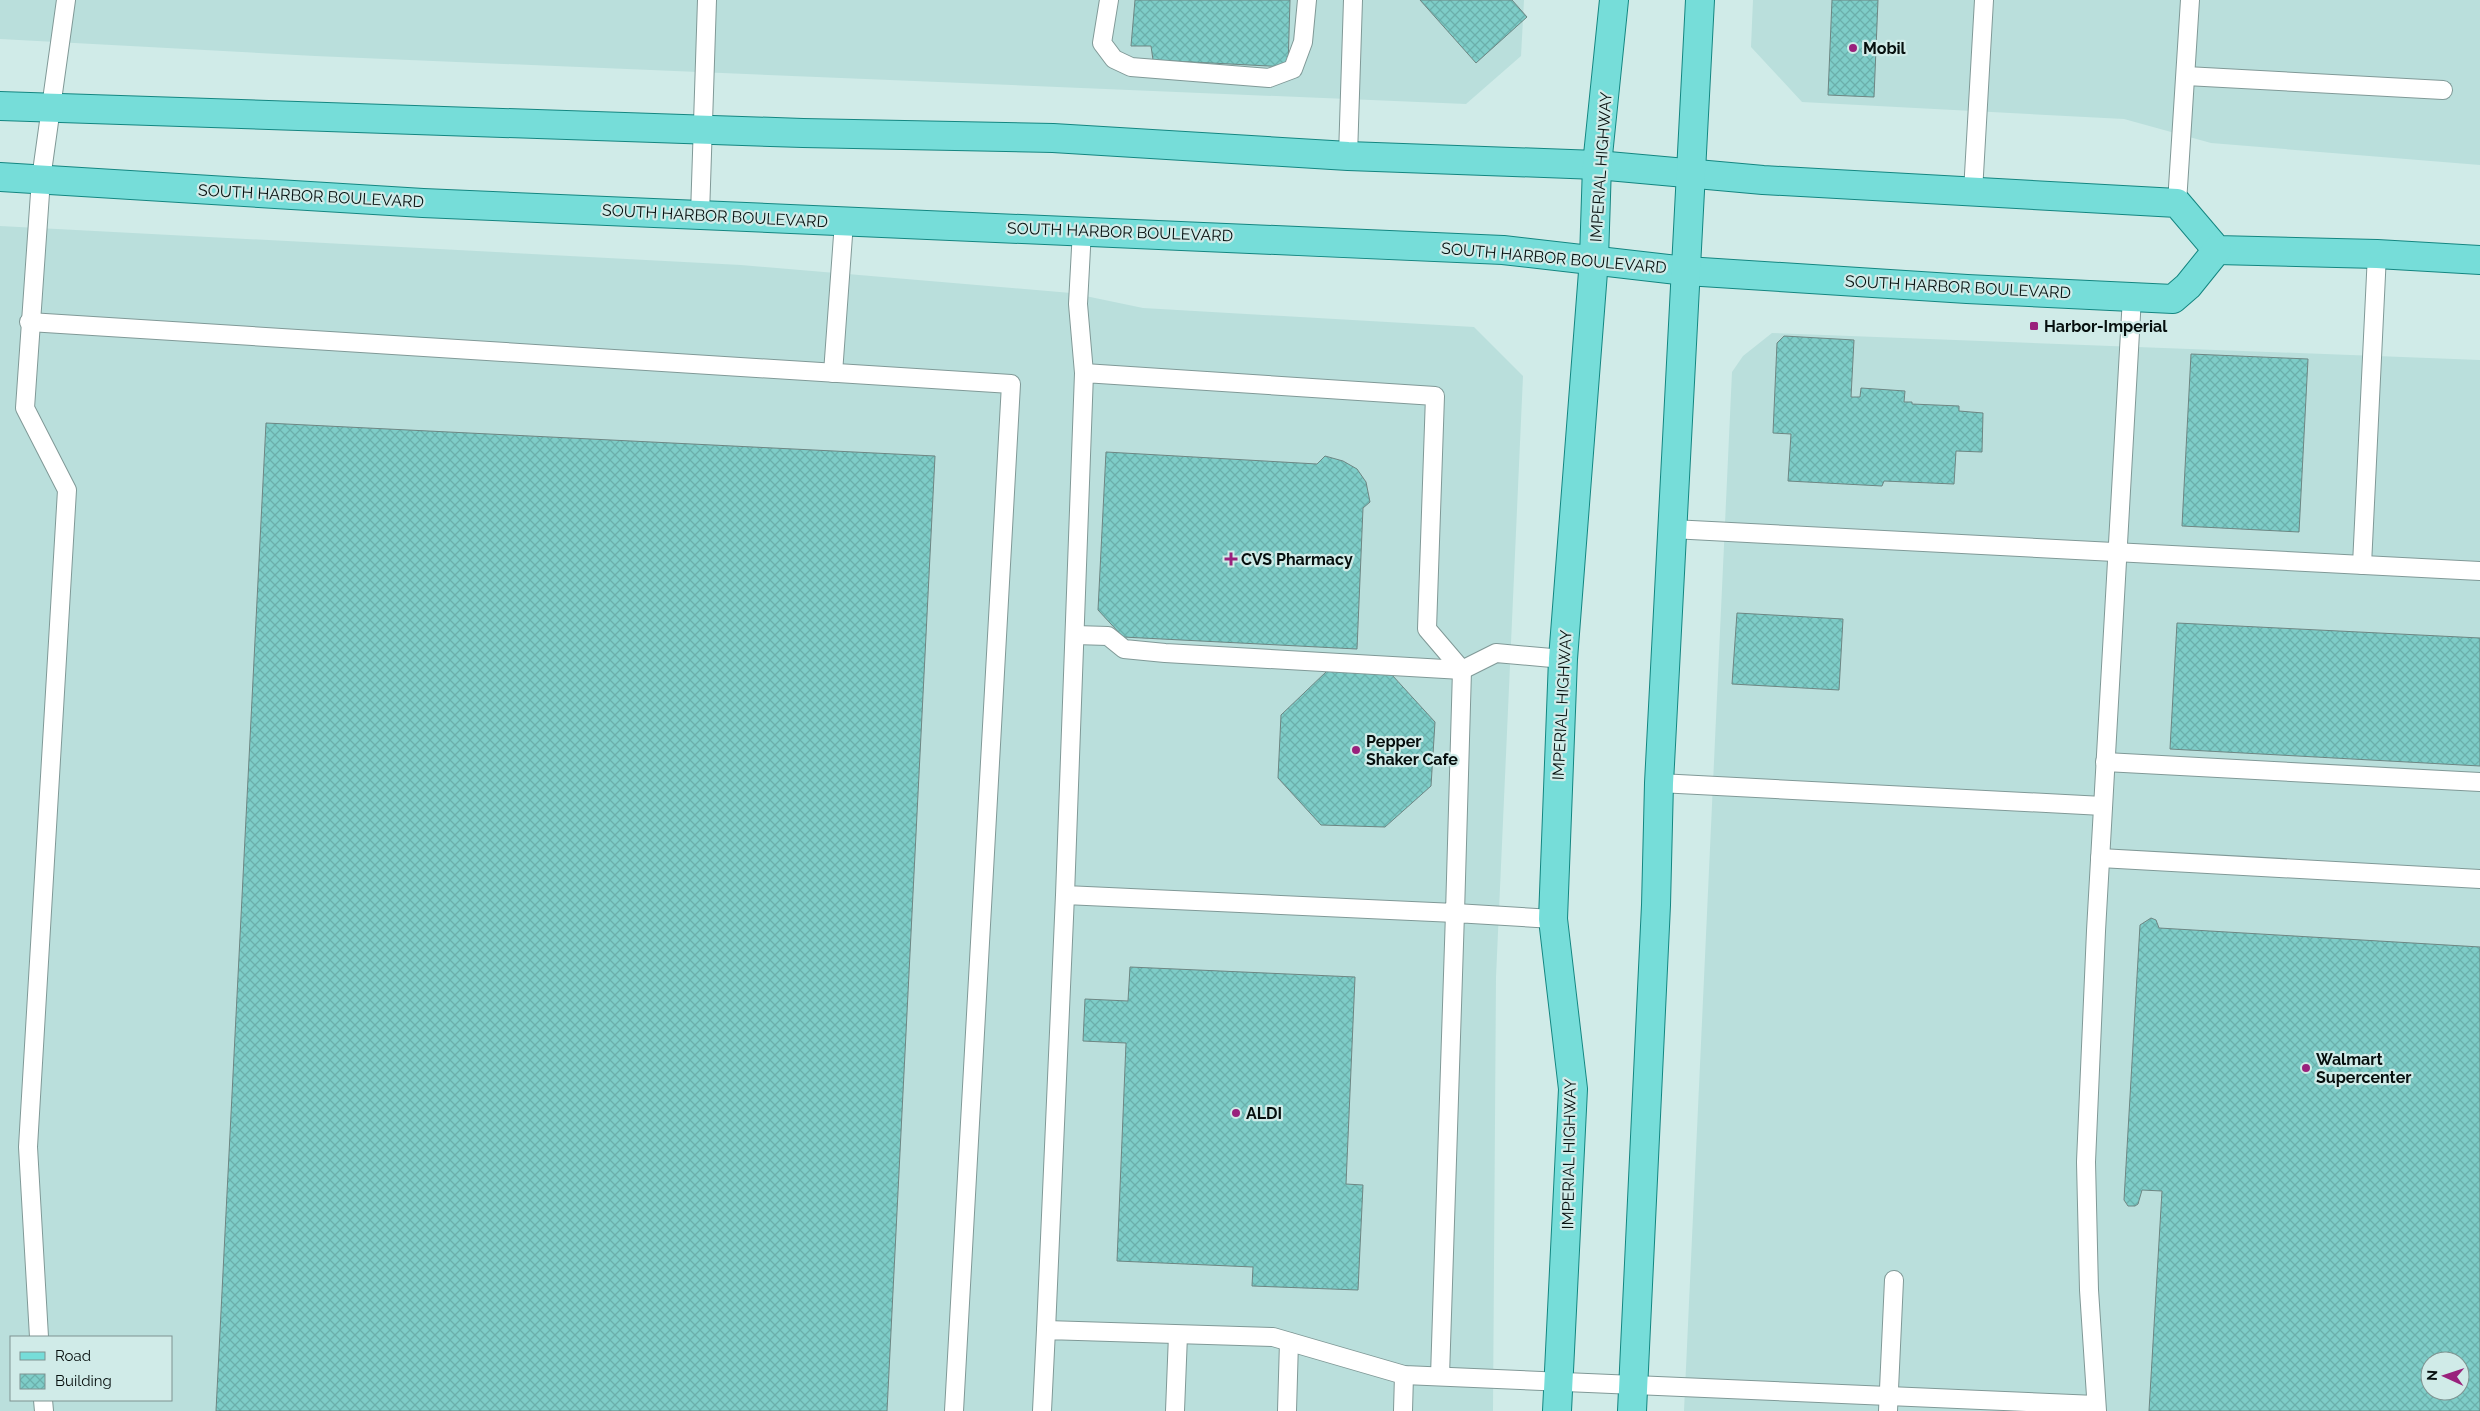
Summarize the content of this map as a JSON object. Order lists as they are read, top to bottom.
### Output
{
  "streets": {
    "main road": ["IMPERIAL HIGHWAY", "SOUTH HARBOR BOULEVARD"]
  },
  "crossings": [
    ["IMPERIAL HIGHWAY", "SOUTH HARBOR BOULEVARD"]
  ],
  "places": {
    "other": [
      "Mobil",
      "Pepper Shaker Cafe",
      "Walmart Supercenter",
      "ALDI"
    ],
    "transit": ["Harbor-Imperial"],
    "health": ["CVS Pharmacy"]
  },
  "legend": ["Road", "Building"],
  "north": "left"
}
